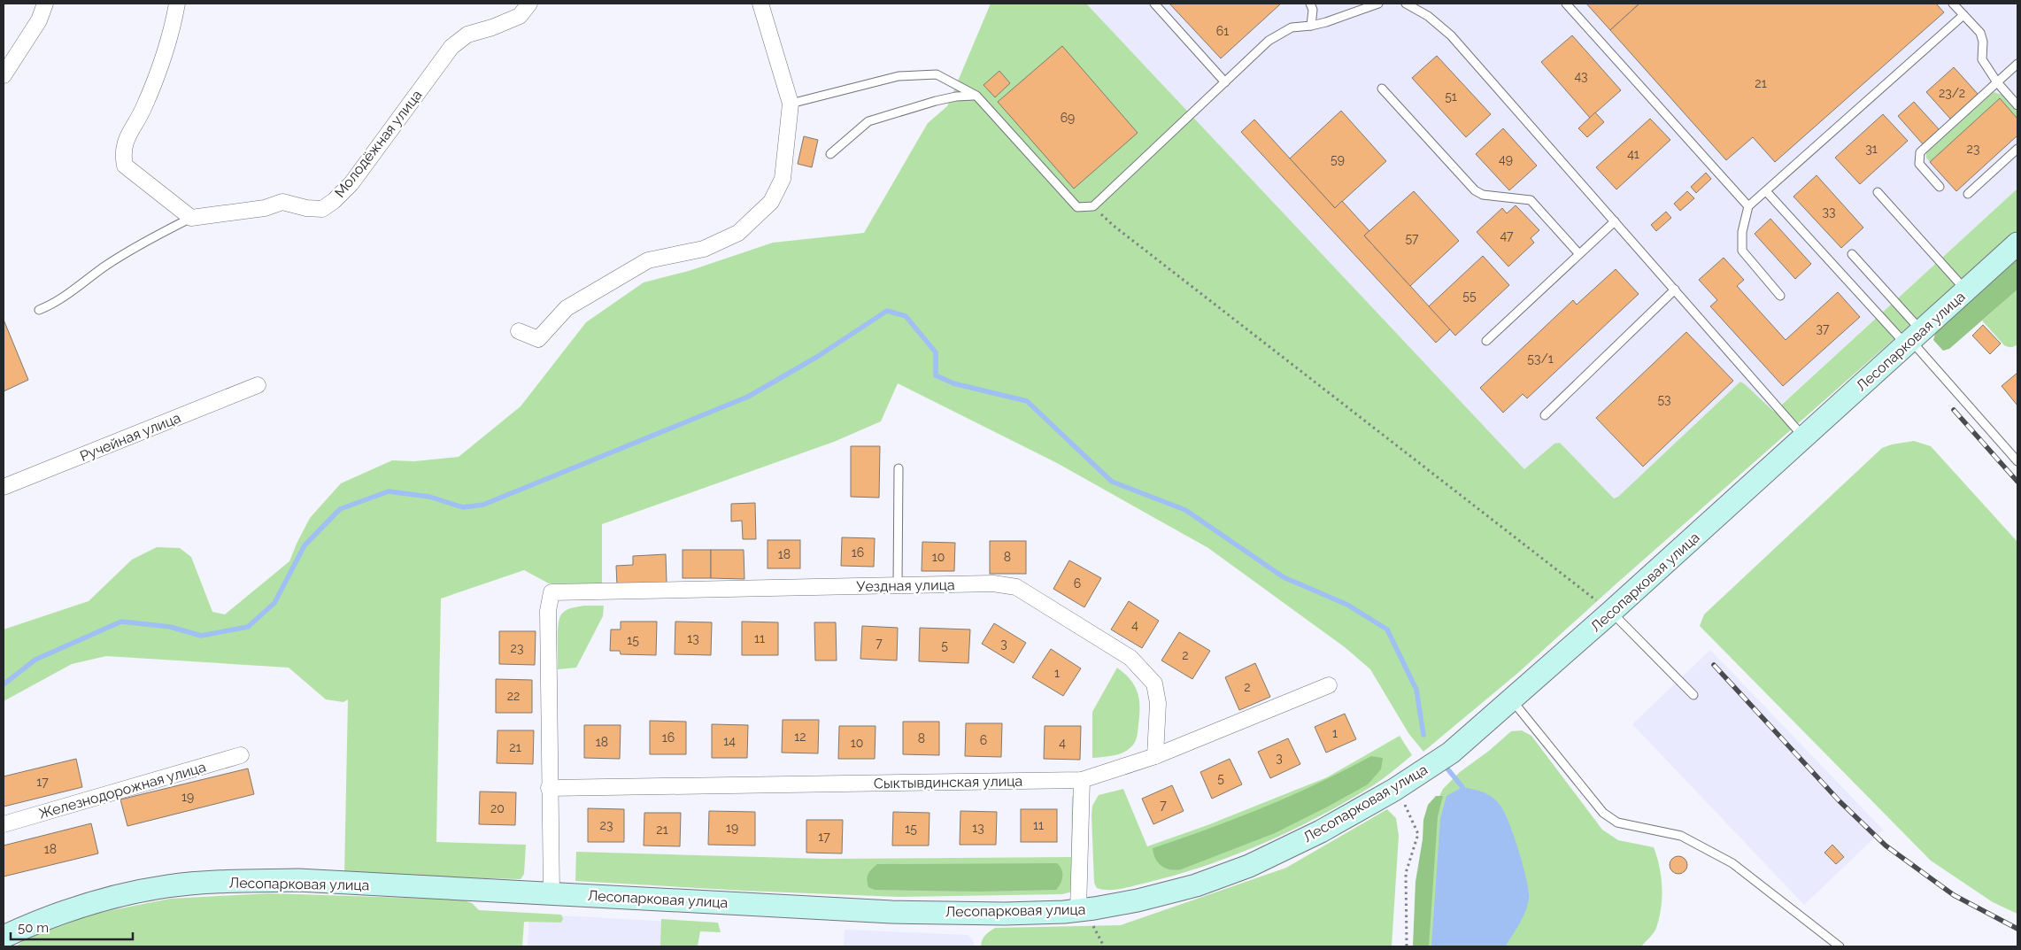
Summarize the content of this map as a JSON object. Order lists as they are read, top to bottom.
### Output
{
  "streets": {
    "street": [
      "Молодёжная улица",
      "Лесопарковая улица",
      "Ручейная улица",
      "Уездная улица",
      "Сыктывдинская улица",
      "Железнодорожная улица"
    ]
  },
  "crossings": [
    ["Уездная улица", "Сыктывдинская улица"]
  ],
  "house_numbers": [
    "61",
    "43",
    "21",
    "23/2",
    "51",
    "69",
    "31",
    "23",
    "41",
    "59",
    "49",
    "33",
    "47",
    "57",
    "55",
    "37",
    "53/1",
    "53",
    "16",
    "18",
    "10",
    "8",
    "6",
    "4",
    "13",
    "11",
    "15",
    "7",
    "3",
    "5",
    "23",
    "2",
    "1",
    "2",
    "22",
    "1",
    "12",
    "16",
    "8",
    "6",
    "14",
    "18",
    "10",
    "4",
    "21",
    "3",
    "5",
    "17",
    "19",
    "7",
    "20",
    "23",
    "11",
    "19",
    "13",
    "15",
    "21",
    "17",
    "18"
  ],
  "scale_bar": "50 m"
}
